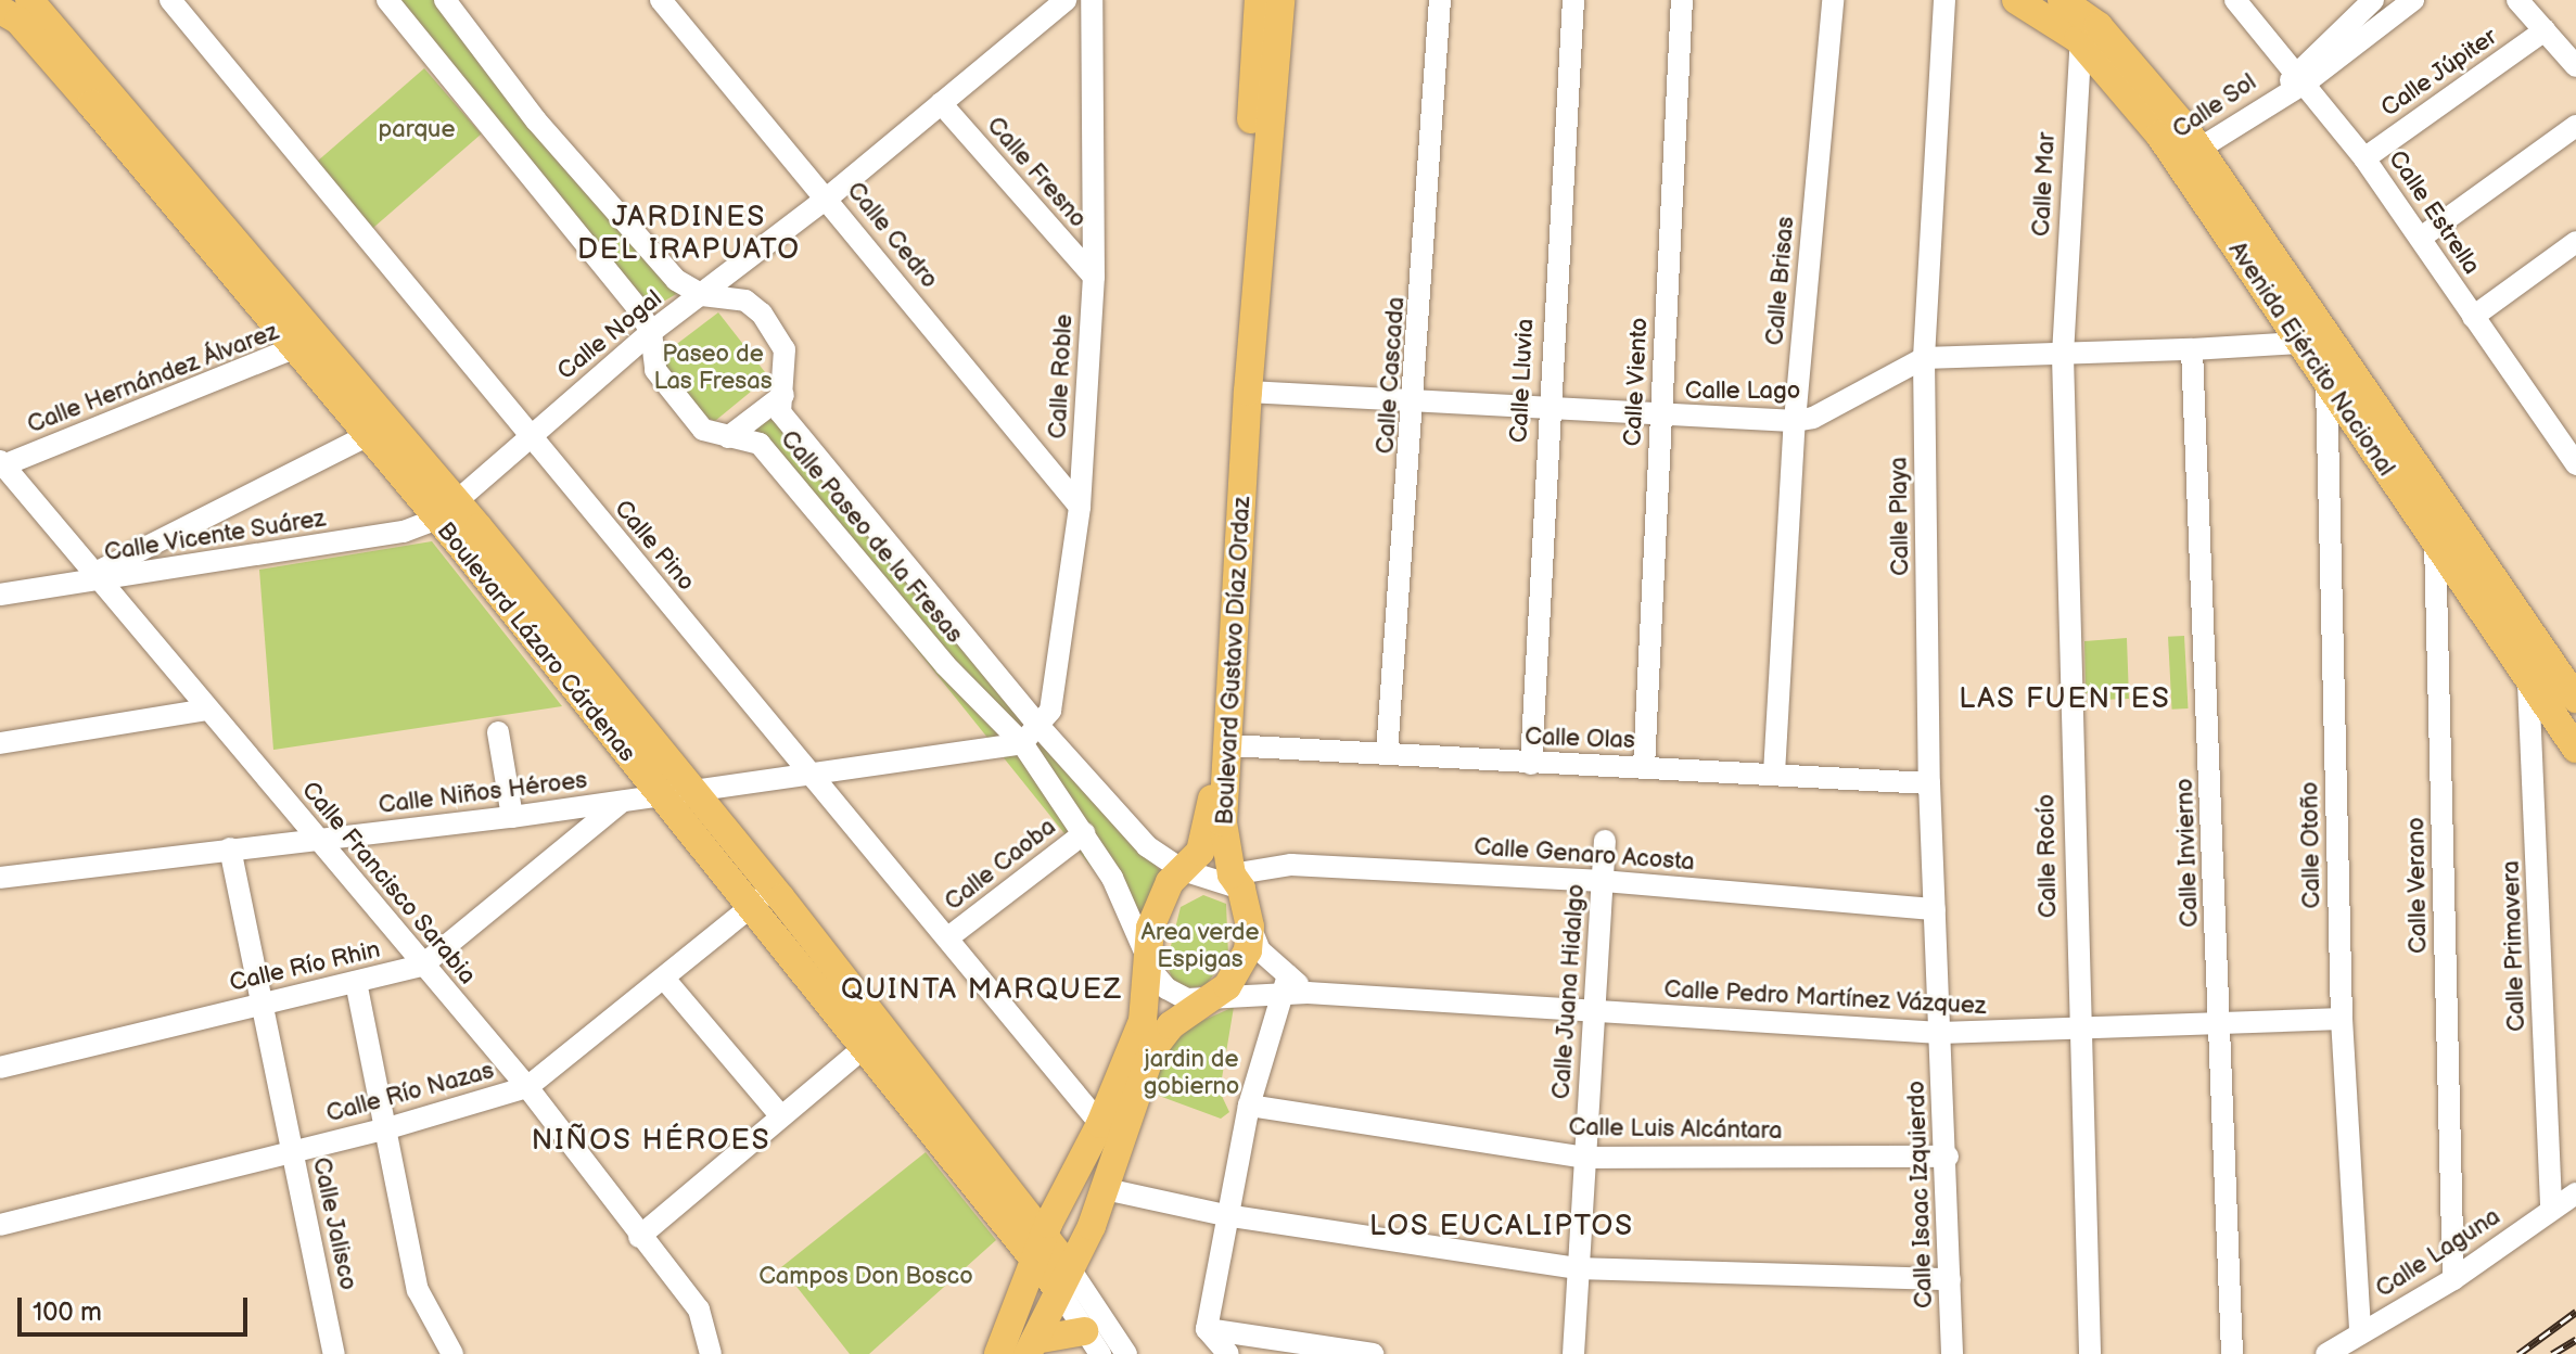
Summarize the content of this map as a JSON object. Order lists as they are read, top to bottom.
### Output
{
  "streets": {
    "main road": ["Avenida Ejército Nacional", "Boulevard Lázaro Cárdenas", "Boulevard Gustavo Díaz Ordaz"],
    "street": [
      "Calle Júpiter",
      "Calle Sol",
      "Calle Fresno",
      "Calle Mar",
      "Calle Estrella",
      "Calle Cedro",
      "Calle Brisas",
      "Calle Nogal",
      "Calle Cascada",
      "Calle Roble",
      "Calle Hernández Álvarez",
      "Calle Lluvia",
      "Calle Viento",
      "Calle Lago",
      "Calle Playa",
      "Calle Vicente Suárez",
      "Calle Paseo de la Fresas",
      "Calle Pino",
      "Calle Olas",
      "Calle Niños Héroes",
      "Calle Otoño",
      "Calle Invierno",
      "Calle Genaro Acosta",
      "Calle Rocío",
      "Calle Caoba",
      "Calle Francisco Sarabia",
      "Calle Verano",
      "Calle Primavera",
      "Calle Río Rhin",
      "Calle Juana Hidalgo",
      "Calle Pedro Martínez Vázquez",
      "Calle Río Nazas",
      "Calle Luis Alcántara",
      "Calle Isaac Izquierdo",
      "Calle Jalisco",
      "Calle Laguna"
    ]
  },
  "crossings": [
    ["Calle Júpiter", "Calle Estrella"],
    ["Calle Sol", "Calle Estrella"],
    ["Calle Sol", "Avenida Ejército Nacional"],
    ["Calle Fresno", "Calle Nogal"],
    ["Calle Fresno", "Calle Roble"],
    ["Calle Mar", "Avenida Ejército Nacional"],
    ["Calle Mar", "Calle Lago"],
    ["Calle Mar", "Calle Rocío"],
    ["Calle Cedro", "Calle Nogal"],
    ["Calle Cedro", "Calle Roble"],
    ["Calle Brisas", "Calle Lago"],
    ["Calle Brisas", "Calle Olas"],
    ["Calle Nogal", "Calle Vicente Suárez"],
    ["Calle Nogal", "Calle Paseo de la Fresas"],
    ["Calle Nogal", "Calle Pino"],
    ["Calle Nogal", "Boulevard Lázaro Cárdenas"],
    ["Avenida Ejército Nacional", "Calle Lago"],
    ["Avenida Ejército Nacional", "Calle Otoño"],
    ["Avenida Ejército Nacional", "Calle Verano"],
    ["Avenida Ejército Nacional", "Calle Primavera"],
    ["Calle Cascada", "Calle Lago"],
    ["Calle Cascada", "Calle Olas"],
    ["Calle Roble", "Calle Paseo de la Fresas"],
    ["Calle Hernández Álvarez", "Boulevard Lázaro Cárdenas"],
    ["Calle Hernández Álvarez", "Calle Francisco Sarabia"],
    ["Calle Lluvia", "Calle Lago"],
    ["Calle Lluvia", "Calle Olas"],
    ["Calle Viento", "Calle Lago"],
    ["Calle Viento", "Calle Olas"],
    ["Calle Lago", "Calle Playa"],
    ["Calle Lago", "Boulevard Gustavo Díaz Ordaz"],
    ["Calle Lago", "Calle Invierno"],
    ["Calle Lago", "Calle Rocío"],
    ["Calle Playa", "Calle Olas"],
    ["Calle Playa", "Calle Genaro Acosta"],
    ["Calle Playa", "Calle Pedro Martínez Vázquez"],
    ["Calle Playa", "Calle Isaac Izquierdo"],
    ["Calle Vicente Suárez", "Boulevard Lázaro Cárdenas"],
    ["Calle Vicente Suárez", "Calle Francisco Sarabia"],
    ["Calle Paseo de la Fresas", "Boulevard Gustavo Díaz Ordaz"],
    ["Calle Paseo de la Fresas", "Calle Niños Héroes"],
    ["Calle Paseo de la Fresas", "Calle Genaro Acosta"],
    ["Calle Paseo de la Fresas", "Calle Caoba"],
    ["Calle Paseo de la Fresas", "Calle Pedro Martínez Vázquez"],
    ["Calle Pino", "Boulevard Gustavo Díaz Ordaz"],
    ["Calle Pino", "Calle Niños Héroes"],
    ["Calle Pino", "Calle Caoba"],
    ["Boulevard Lázaro Cárdenas", "Boulevard Gustavo Díaz Ordaz"],
    ["Boulevard Lázaro Cárdenas", "Calle Niños Héroes"],
    ["Boulevard Lázaro Cárdenas", "Calle Río Nazas"],
    ["Boulevard Gustavo Díaz Ordaz", "Calle Olas"],
    ["Boulevard Gustavo Díaz Ordaz", "Calle Genaro Acosta"],
    ["Boulevard Gustavo Díaz Ordaz", "Calle Pedro Martínez Vázquez"],
    ["Calle Niños Héroes", "Calle Francisco Sarabia"],
    ["Calle Niños Héroes", "Calle Río Rhin"],
    ["Calle Niños Héroes", "Calle Jalisco"],
    ["Calle Otoño", "Calle Pedro Martínez Vázquez"],
    ["Calle Otoño", "Calle Laguna"],
    ["Calle Invierno", "Calle Pedro Martínez Vázquez"],
    ["Calle Genaro Acosta", "Calle Juana Hidalgo"],
    ["Calle Genaro Acosta", "Calle Pedro Martínez Vázquez"],
    ["Calle Rocío", "Calle Pedro Martínez Vázquez"],
    ["Calle Francisco Sarabia", "Calle Río Rhin"],
    ["Calle Francisco Sarabia", "Calle Río Nazas"],
    ["Calle Verano", "Calle Laguna"],
    ["Calle Primavera", "Calle Laguna"],
    ["Calle Río Rhin", "Calle Jalisco"],
    ["Calle Juana Hidalgo", "Calle Pedro Martínez Vázquez"],
    ["Calle Juana Hidalgo", "Calle Luis Alcántara"],
    ["Calle Pedro Martínez Vázquez", "Calle Isaac Izquierdo"],
    ["Calle Río Nazas", "Calle Jalisco"],
    ["Calle Luis Alcántara", "Calle Isaac Izquierdo"]
  ],
  "districts": [
    "JARDINES DEL IRAPUATO",
    "LAS FUENTES",
    "QUINTA MARQUEZ",
    "NIÑOS HÉROES",
    "LOS EUCALIPTOS"
  ],
  "parks": [
    "parque",
    "Paseo de Las Fresas",
    "Area verde Espigas",
    "jardin de gobierno",
    "Campos Don Bosco"
  ],
  "scale_bar": "100 m"
}
